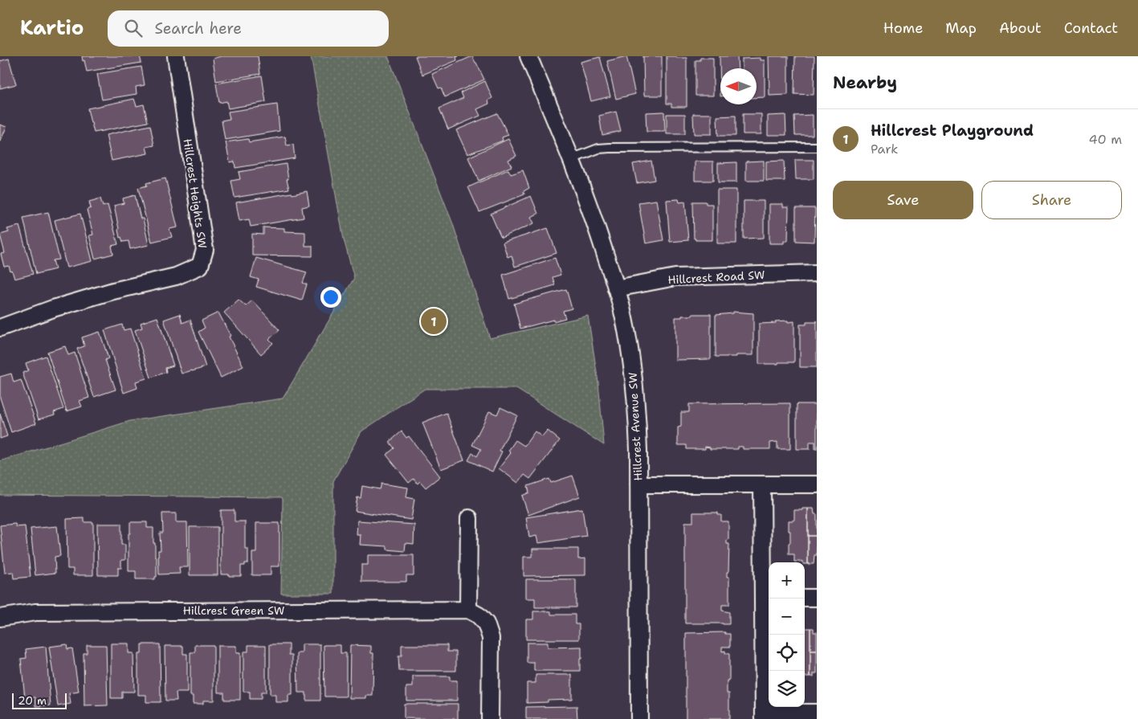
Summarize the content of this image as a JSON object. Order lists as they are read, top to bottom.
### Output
{
  "streets": {
    "street": [
      "Hillcrest Heights SW",
      "Hillcrest Road SW",
      "Hillcrest Avenue SW",
      "Hillcrest Green SW"
    ]
  },
  "crossings": [
    ["Hillcrest Road SW", "Hillcrest Avenue SW"]
  ],
  "scale_bar": "20 m",
  "north": "left",
  "page": {
    "header": "Kartio",
    "search": "Search here",
    "nav": [
      "Home",
      "Map",
      "About",
      "Contact"
    ],
    "heading": "Nearby",
    "list": [
      {
        "mark": "1",
        "name": "Hillcrest Playground",
        "note": "Park",
        "value": "40 m"
      }
    ],
    "buttons": ["Save", "Share"],
    "pins": "1",
    "map_buttons": ["+", "−"],
    "scale": "20 m"
  }
}
